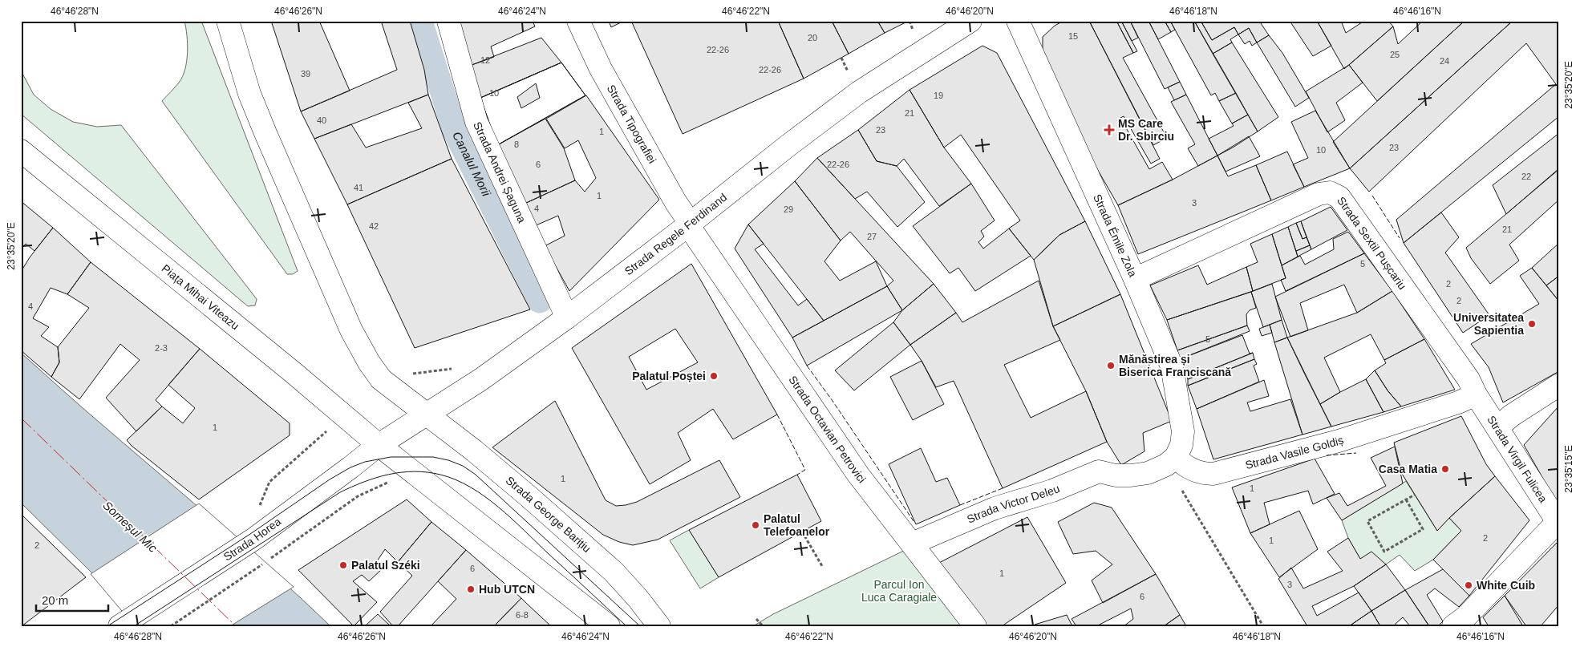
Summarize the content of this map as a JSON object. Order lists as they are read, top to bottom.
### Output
{
  "streets": {
    "street": [
      "Strada Tipografiei",
      "Strada Andrei Șaguna",
      "Strada Regele Ferdinand",
      "Strada Émile Zola",
      "Strada Sextil Pușcariu",
      "Piața Mihai Viteazu",
      "Strada Octavian Petrovici",
      "Strada Vasile Goldiș",
      "Strada Virgil Fulicea",
      "Strada Victor Deleu",
      "Strada George Barițiu",
      "Strada Horea"
    ]
  },
  "crossings": [
    ["Strada Tipografiei", "Strada Regele Ferdinand"],
    ["Strada Tipografiei", "Strada Octavian Petrovici"],
    ["Strada Andrei Șaguna", "Strada Regele Ferdinand"],
    ["Strada Regele Ferdinand", "Piața Mihai Viteazu"],
    ["Strada Regele Ferdinand", "Strada Octavian Petrovici"],
    ["Strada Regele Ferdinand", "Strada George Barițiu"],
    ["Strada Regele Ferdinand", "Strada Horea"],
    ["Strada Émile Zola", "Strada Sextil Pușcariu"],
    ["Strada Émile Zola", "Strada Vasile Goldiș"],
    ["Strada Émile Zola", "Strada Victor Deleu"],
    ["Strada Sextil Pușcariu", "Strada Vasile Goldiș"],
    ["Strada Sextil Pușcariu", "Strada Virgil Fulicea"],
    ["Piața Mihai Viteazu", "Strada Horea"],
    ["Strada Octavian Petrovici", "Strada Victor Deleu"],
    ["Strada Vasile Goldiș", "Strada Virgil Fulicea"],
    ["Strada Vasile Goldiș", "Strada Victor Deleu"]
  ],
  "water": ["Canalul Morii", "Someșul Mic"],
  "parks": ["Parcul Ion Luca Caragiale"],
  "places": {
    "health": ["MS Care Dr. Sbirciu"],
    "other": [
      "Universitatea Sapientia",
      "Mănăstirea și Biserica Franciscană",
      "Palatul Poștei",
      "Casa Matia",
      "Palatul Telefoanelor",
      "Palatul Széki",
      "White Cuib",
      "Hub UTCN"
    ]
  },
  "house_numbers": [
    "15",
    "20",
    "22-26",
    "25",
    "12",
    "24",
    "22-26",
    "39",
    "10",
    "19",
    "21",
    "40",
    "23",
    "1",
    "8",
    "23",
    "10",
    "6",
    "22-26",
    "22",
    "41",
    "1",
    "3",
    "4",
    "29",
    "42",
    "21",
    "27",
    "5",
    "2",
    "2",
    "4",
    "5",
    "2-3",
    "1",
    "1",
    "1",
    "2",
    "1",
    "2",
    "6",
    "1",
    "3",
    "6",
    "6-8"
  ],
  "scale_bar": "20 m",
  "coordinates": [
    "46°46'28\"N",
    "46°46'26\"N",
    "46°46'24\"N",
    "46°46'22\"N",
    "46°46'20\"N",
    "46°46'18\"N",
    "46°46'16\"N",
    "23°35'20\"E",
    "23°35'15\"E"
  ]
}
